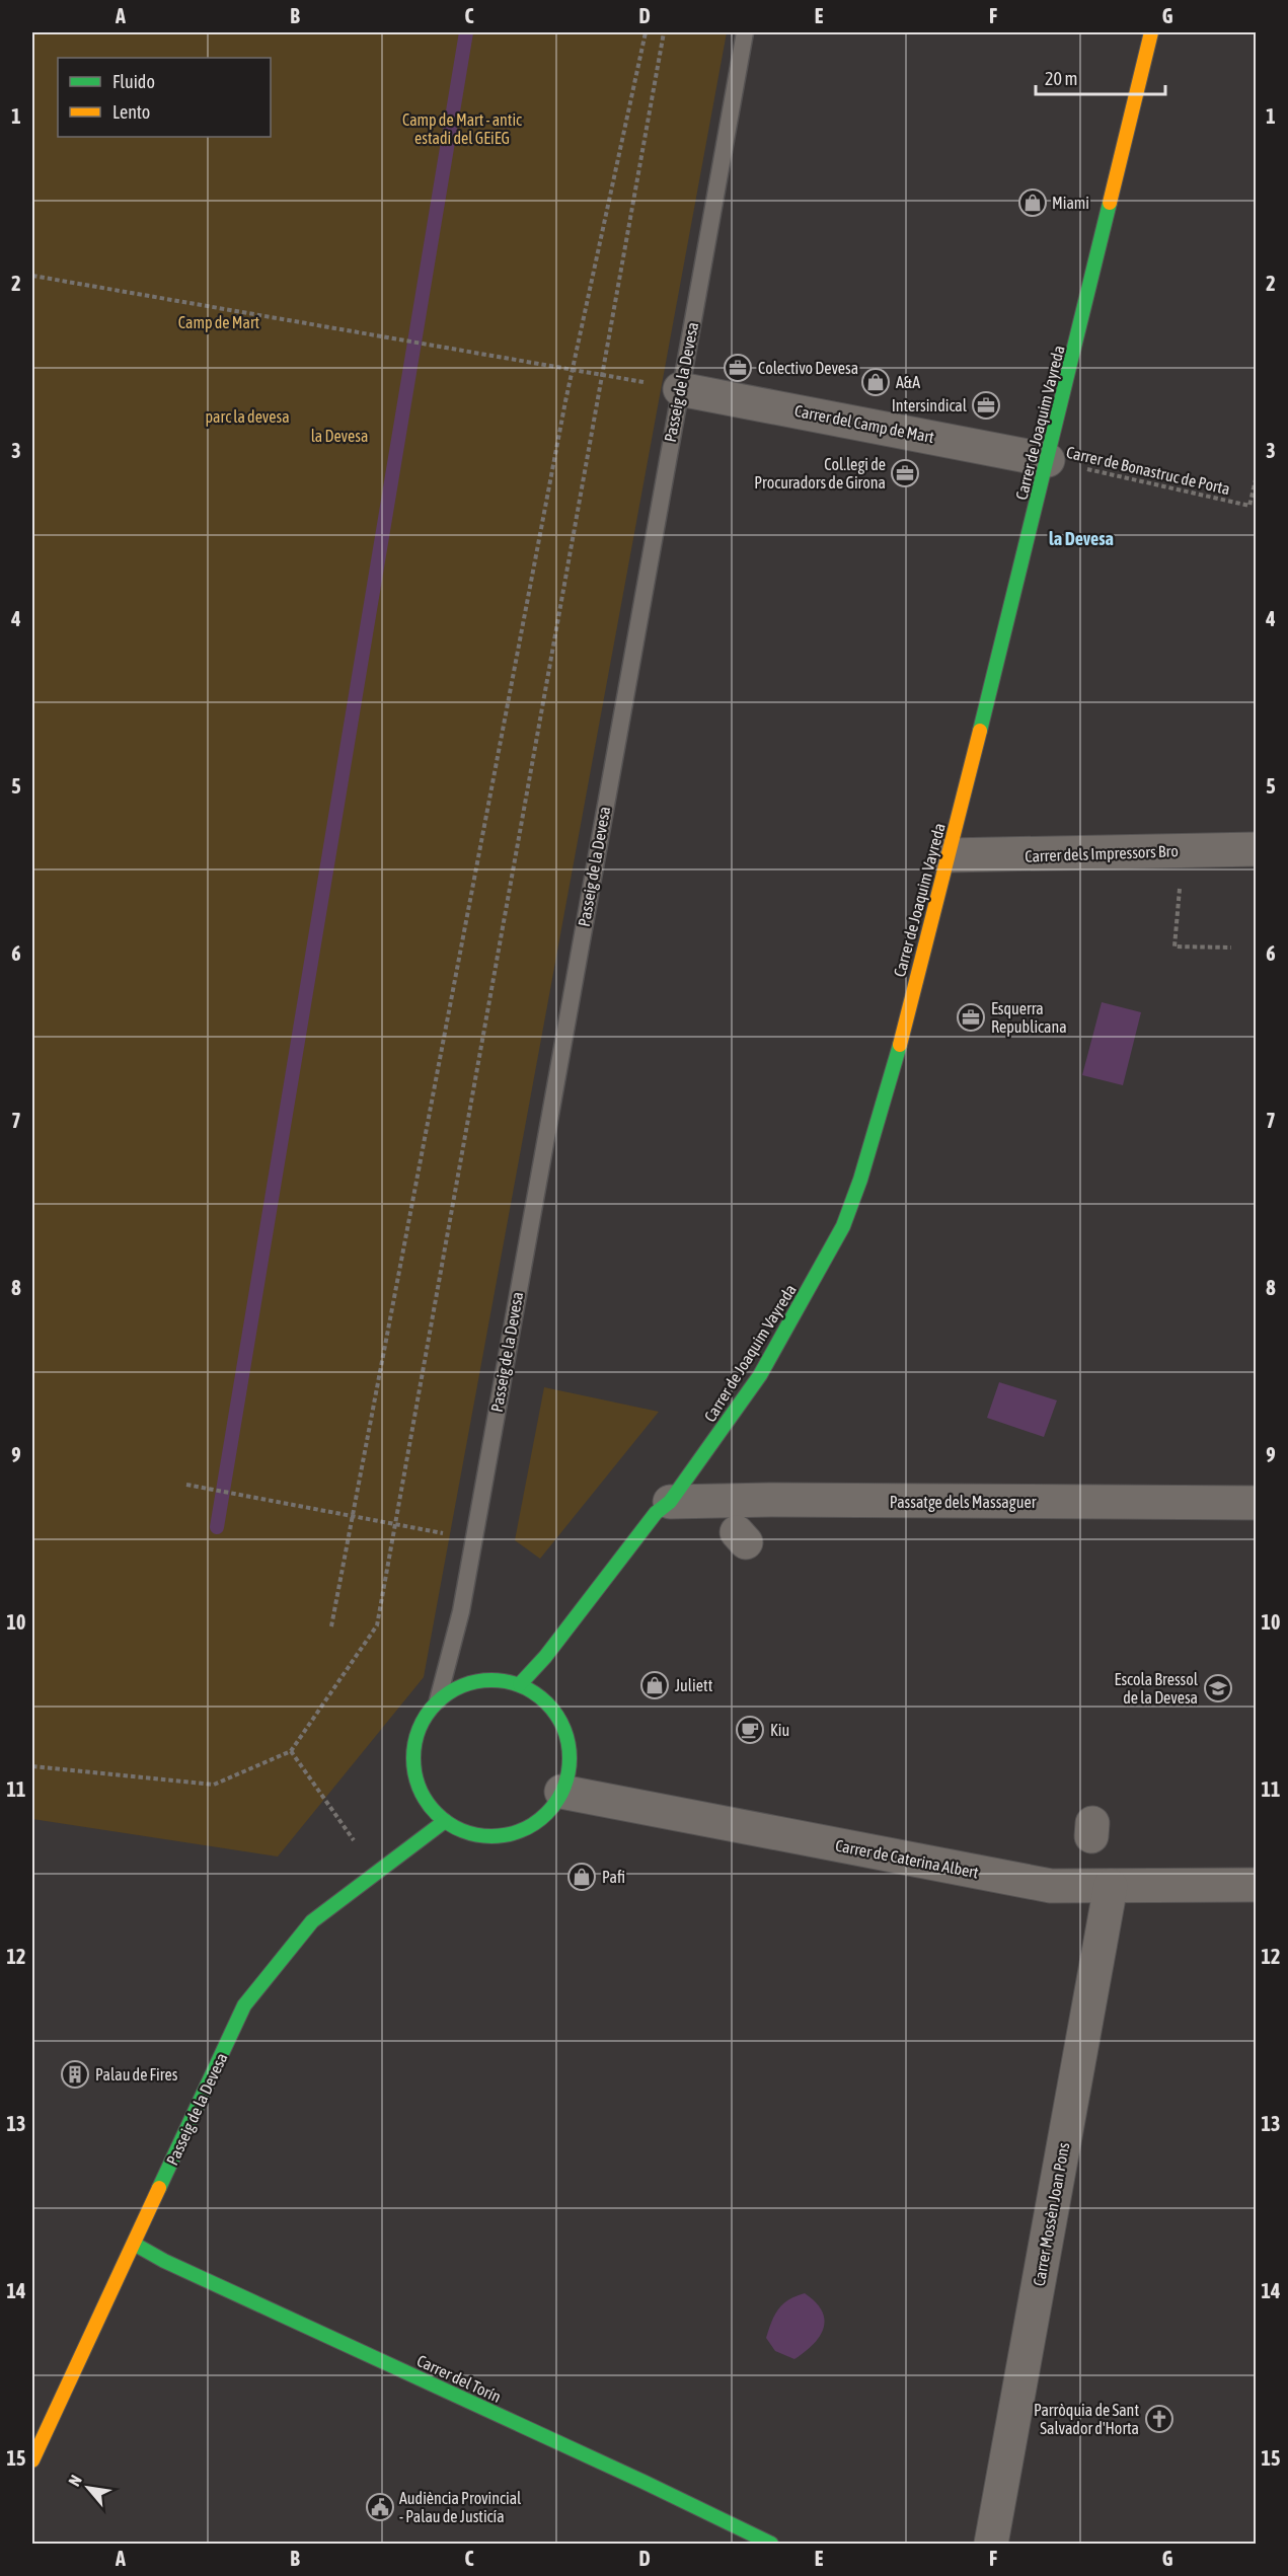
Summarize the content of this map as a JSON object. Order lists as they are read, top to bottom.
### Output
{
  "streets": {
    "street": [
      "Passeig de la Devesa",
      "Carrer de Joaquim Vayreda",
      "Carrer del Camp de Mart",
      "Carrer dels Impressors Bro",
      "Passatge dels Massaguer",
      "Carrer de Caterina Albert",
      "Carrer Mossèn Joan Pons",
      "Carrer del Torín"
    ],
    "path": ["Carrer de Bonastruc de Porta"]
  },
  "crossings": [
    ["Passeig de la Devesa", "Carrer de Joaquim Vayreda"],
    ["Passeig de la Devesa", "Carrer del Camp de Mart"],
    ["Passeig de la Devesa", "Carrer de Caterina Albert"],
    ["Passeig de la Devesa", "Carrer del Torín"],
    ["Carrer de Joaquim Vayreda", "Carrer del Camp de Mart"],
    ["Carrer de Joaquim Vayreda", "Carrer de Bonastruc de Porta"],
    ["Carrer de Joaquim Vayreda", "Carrer dels Impressors Bro"],
    ["Carrer de Joaquim Vayreda", "Passatge dels Massaguer"],
    ["Carrer de Joaquim Vayreda", "Carrer de Caterina Albert"],
    ["Carrer del Camp de Mart", "Carrer de Bonastruc de Porta"],
    ["Carrer de Caterina Albert", "Carrer Mossèn Joan Pons"]
  ],
  "districts": ["la Devesa"],
  "parks": [
    "Camp de Mart - antic estadi del GEiEG",
    "Camp de Mart",
    "parc la devesa",
    "la Devesa"
  ],
  "places": {
    "shop": [
      "Miami",
      "A&A",
      "Juliett",
      "Pafi"
    ],
    "office": [
      "Colectivo Devesa",
      "Intersindical",
      "Col.legi de Procuradors de Girona",
      "Esquerra Republicana"
    ],
    "school or university": ["Escola Bressol de la Devesa"],
    "cafe": ["Kiu"],
    "building": ["Palau de Fires"],
    "church": ["Parròquia de Sant Salvador d'Horta"],
    "public building": ["Audiència Provincial - Palau de Justicía"]
  },
  "legend": ["Fluido", "Lento"],
  "scale_bar": "20 m",
  "north": "top left",
  "grid": {
    "columns": [
      "A",
      "B",
      "C",
      "D",
      "E",
      "F",
      "G"
    ],
    "rows": [
      "1",
      "2",
      "3",
      "4",
      "5",
      "6",
      "7",
      "8",
      "9",
      "10",
      "11",
      "12",
      "13",
      "14",
      "15"
    ]
  }
}
